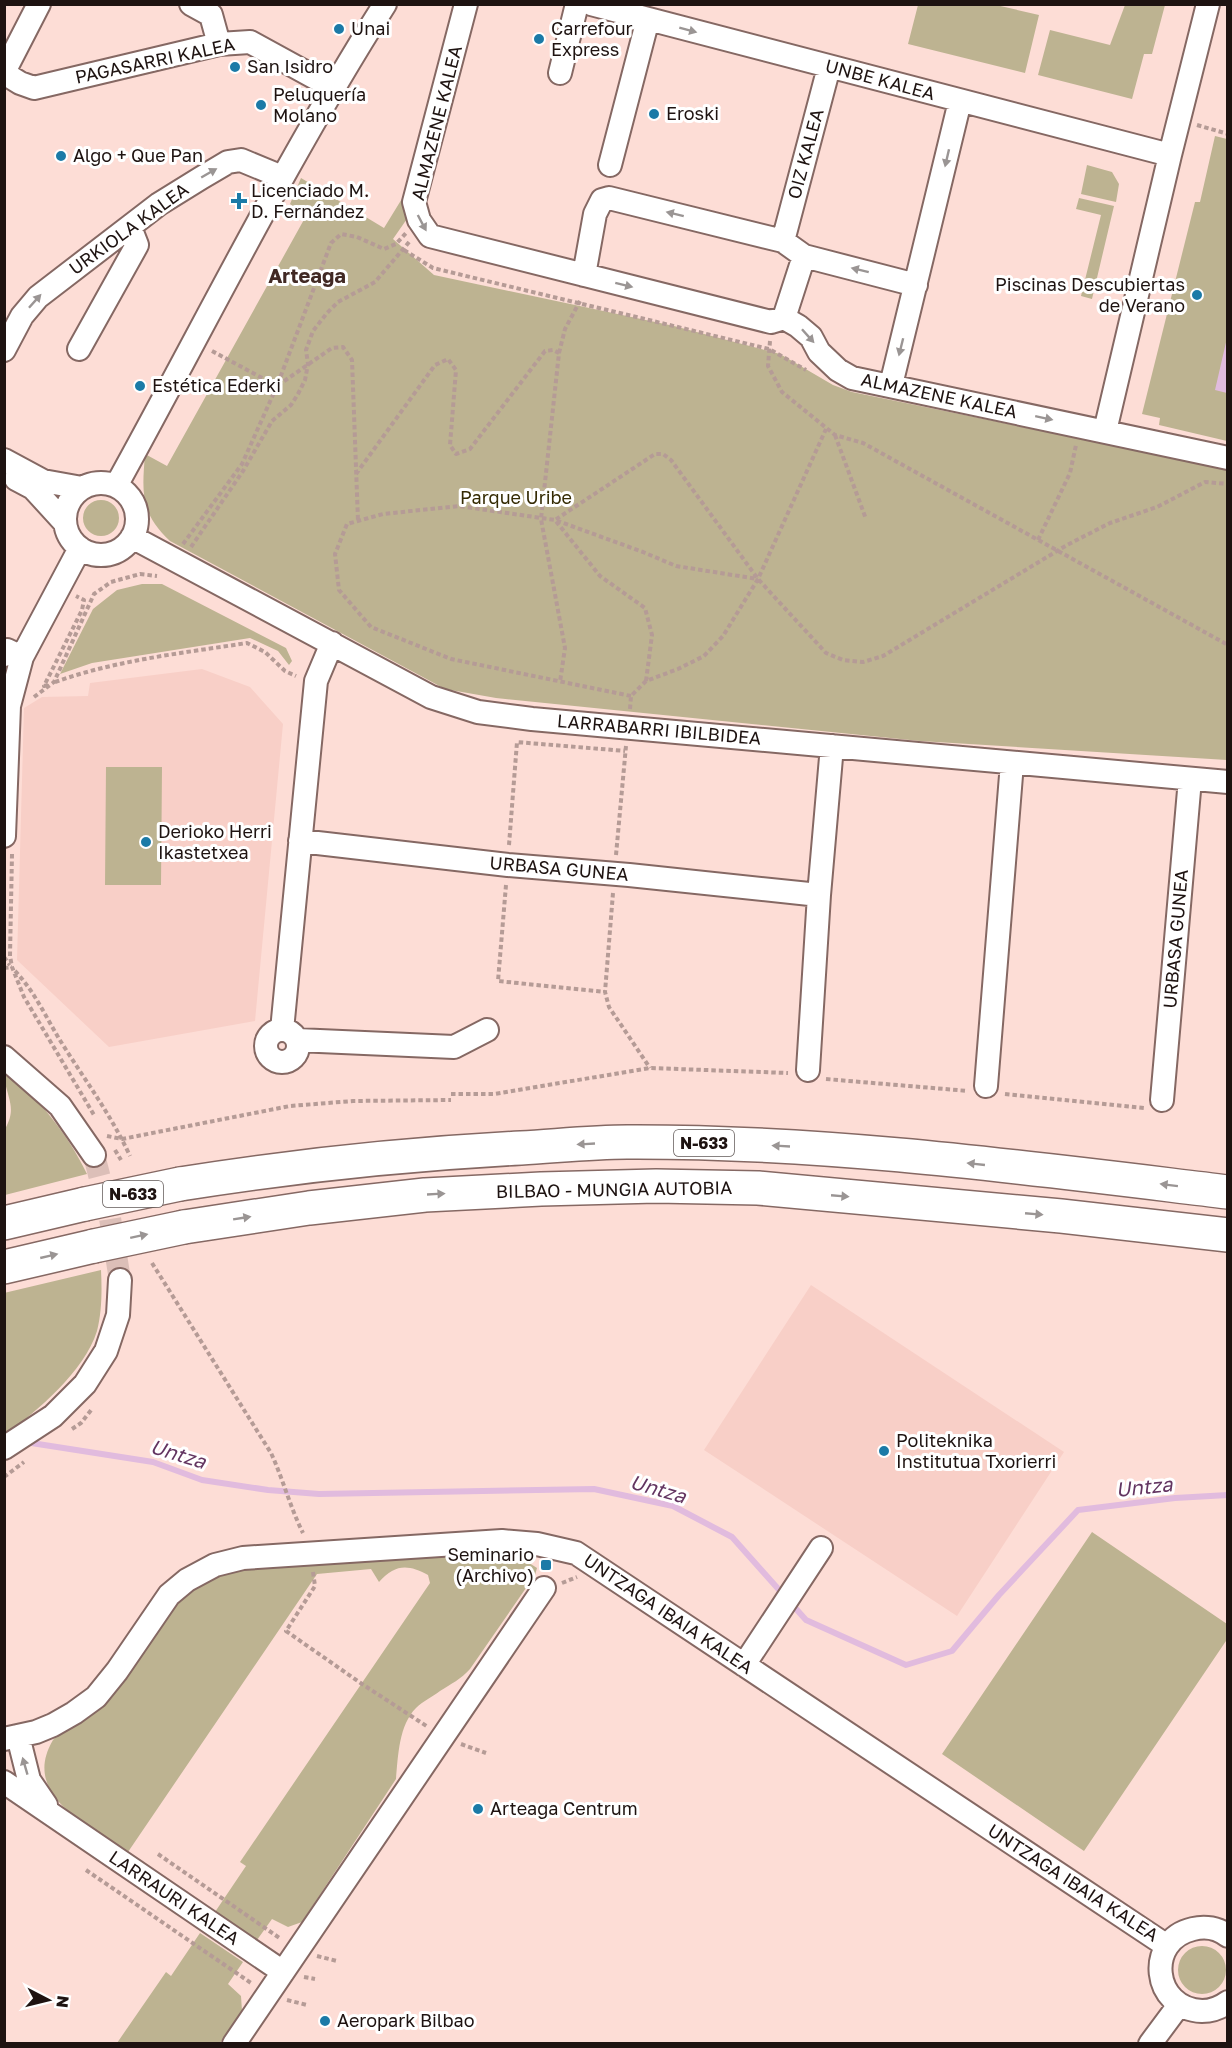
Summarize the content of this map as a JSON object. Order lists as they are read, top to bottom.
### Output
{
  "streets": {
    "highway": ["N-633", "BILBAO - MUNGIA AUTOBIA"],
    "street": [
      "PAGASARRI KALEA",
      "UNBE KALEA",
      "ALMAZENE KALEA",
      "OIZ KALEA",
      "URKIOLA KALEA",
      "LARRABARRI IBILBIDEA",
      "URBASA GUNEA",
      "UNTZAGA IBAIA KALEA",
      "LARRAURI KALEA"
    ]
  },
  "crossings": [
    ["UNBE KALEA", "OIZ KALEA"],
    ["LARRABARRI IBILBIDEA", "URBASA GUNEA"]
  ],
  "one_way": ["ALMAZENE KALEA", "URKIOLA KALEA"],
  "districts": ["Arteaga"],
  "water": ["Untza"],
  "parks": ["Parque Uribe"],
  "places": {
    "other": [
      "Unai",
      "Carrefour Express",
      "San Isidro",
      "Peluquería Molano",
      "Eroski",
      "Algo + Que Pan",
      "Piscinas Descubiertas de Verano",
      "Estética Ederki",
      "Derioko Herri Ikastetxea",
      "Politeknika Institutua Txorierri",
      "Arteaga Centrum",
      "Aeropark Bilbao"
    ],
    "health": ["Licenciado M. D. Fernández"],
    "transit": ["Seminario (Archivo)"]
  },
  "north": "right"
}
